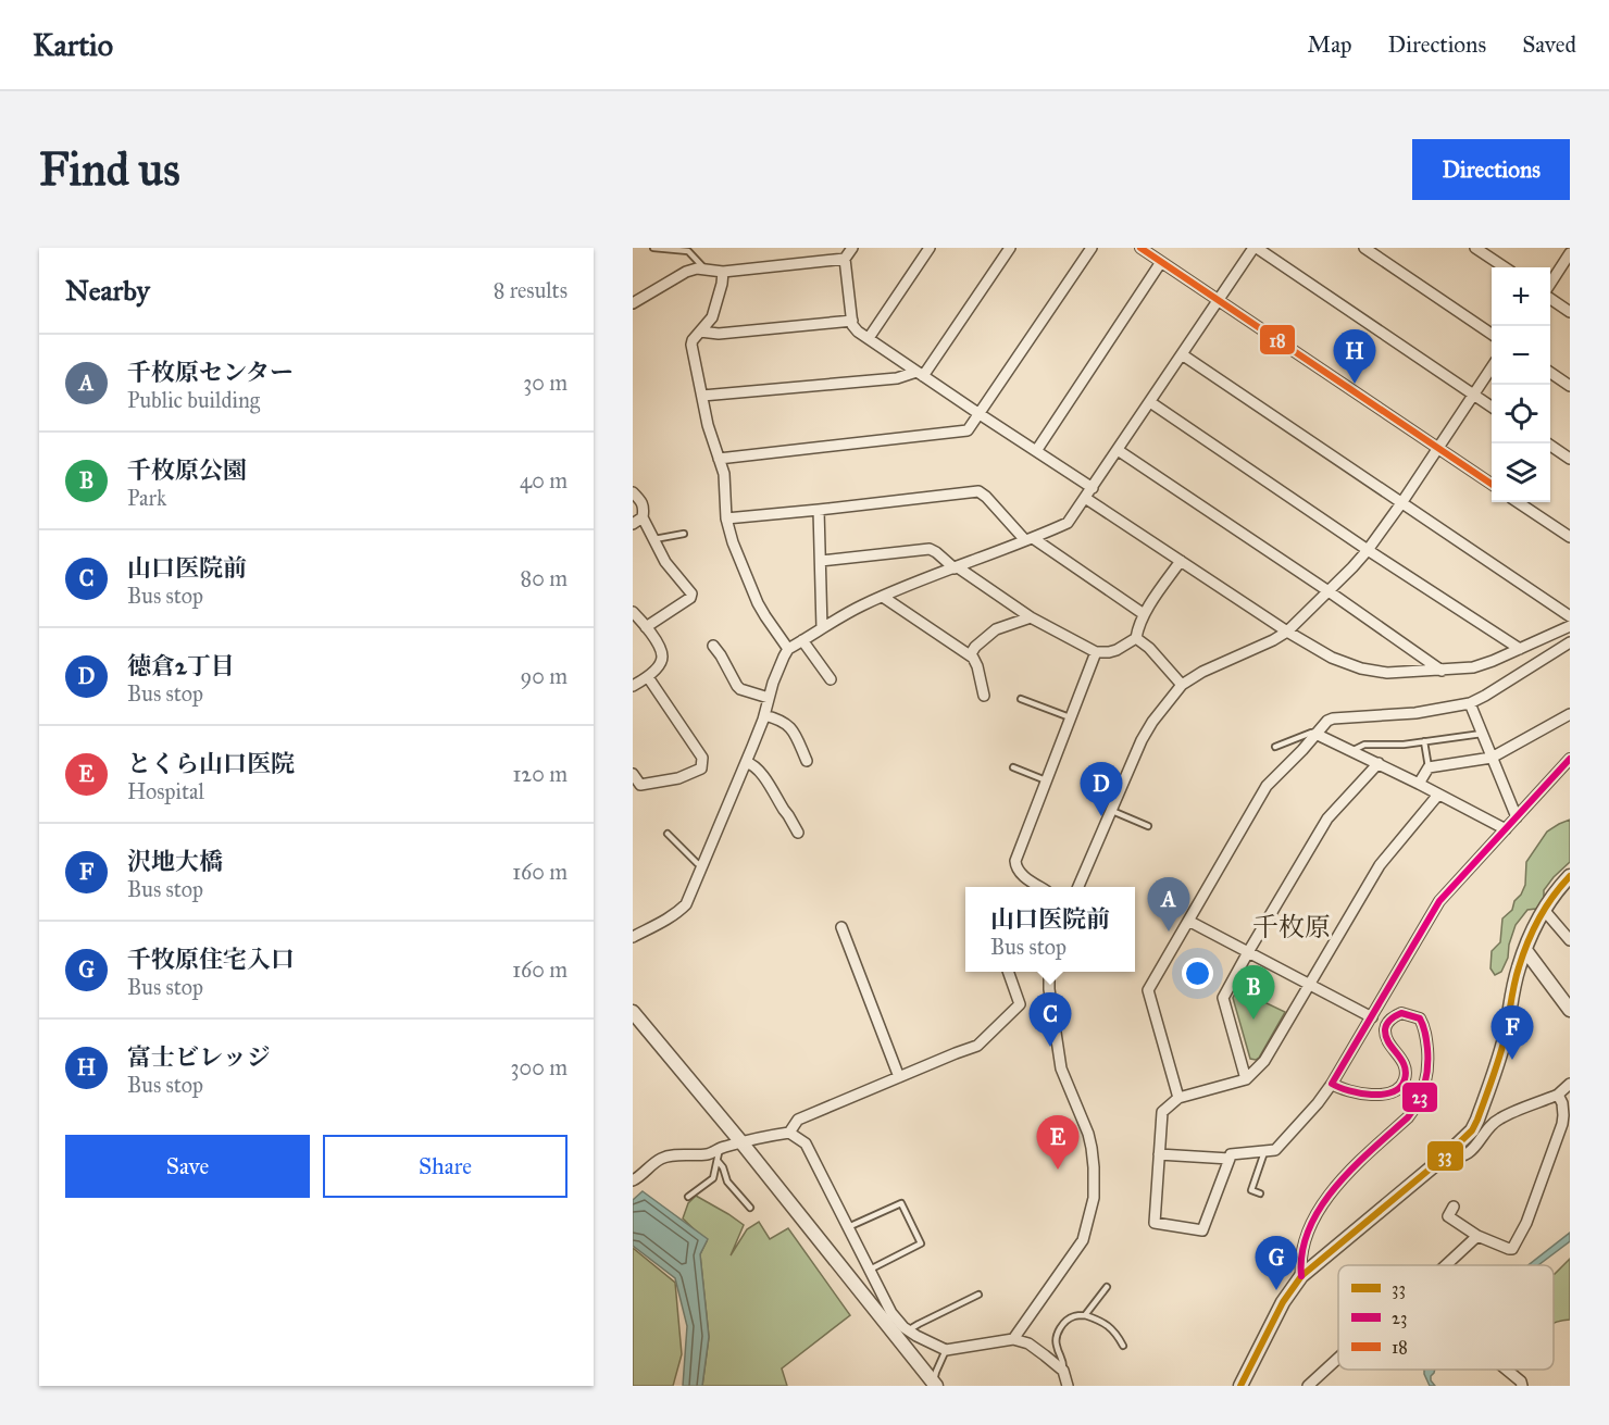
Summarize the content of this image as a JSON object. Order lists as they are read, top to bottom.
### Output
{
  "districts": ["千枚原"],
  "lines": ["transit line 18", "transit line 23", "transit line 33"],
  "legend": ["33", "23", "18"],
  "page": {
    "header": "Kartio",
    "nav": ["Map", "Directions", "Saved"],
    "buttons": [
      "Directions",
      ["Save", "Share"]
    ],
    "title": "Find us",
    "heading": ["Nearby", "8 results"],
    "map_buttons": ["+", "−"],
    "pins": [
      "H",
      "D",
      "A",
      "B",
      "C",
      "F",
      "E",
      "G"
    ],
    "list": [
      {
        "mark": "A",
        "name": "千枚原センター",
        "note": "Public building",
        "value": "30 m"
      },
      {
        "mark": "B",
        "name": "千枚原公園",
        "note": "Park",
        "value": "40 m"
      },
      {
        "mark": "C",
        "name": "山口医院前",
        "note": "Bus stop",
        "value": "80 m"
      },
      {
        "mark": "D",
        "name": "徳倉2丁目",
        "note": "Bus stop",
        "value": "90 m"
      },
      {
        "mark": "E",
        "name": "とくら山口医院",
        "note": "Hospital",
        "value": "120 m"
      },
      {
        "mark": "F",
        "name": "沢地大橋",
        "note": "Bus stop",
        "value": "160 m"
      },
      {
        "mark": "G",
        "name": "千牧原住宅入口",
        "note": "Bus stop",
        "value": "160 m"
      },
      {
        "mark": "H",
        "name": "富士ビレッジ",
        "note": "Bus stop",
        "value": "300 m"
      }
    ],
    "popup": ["山口医院前", "Bus stop"]
  }
}
